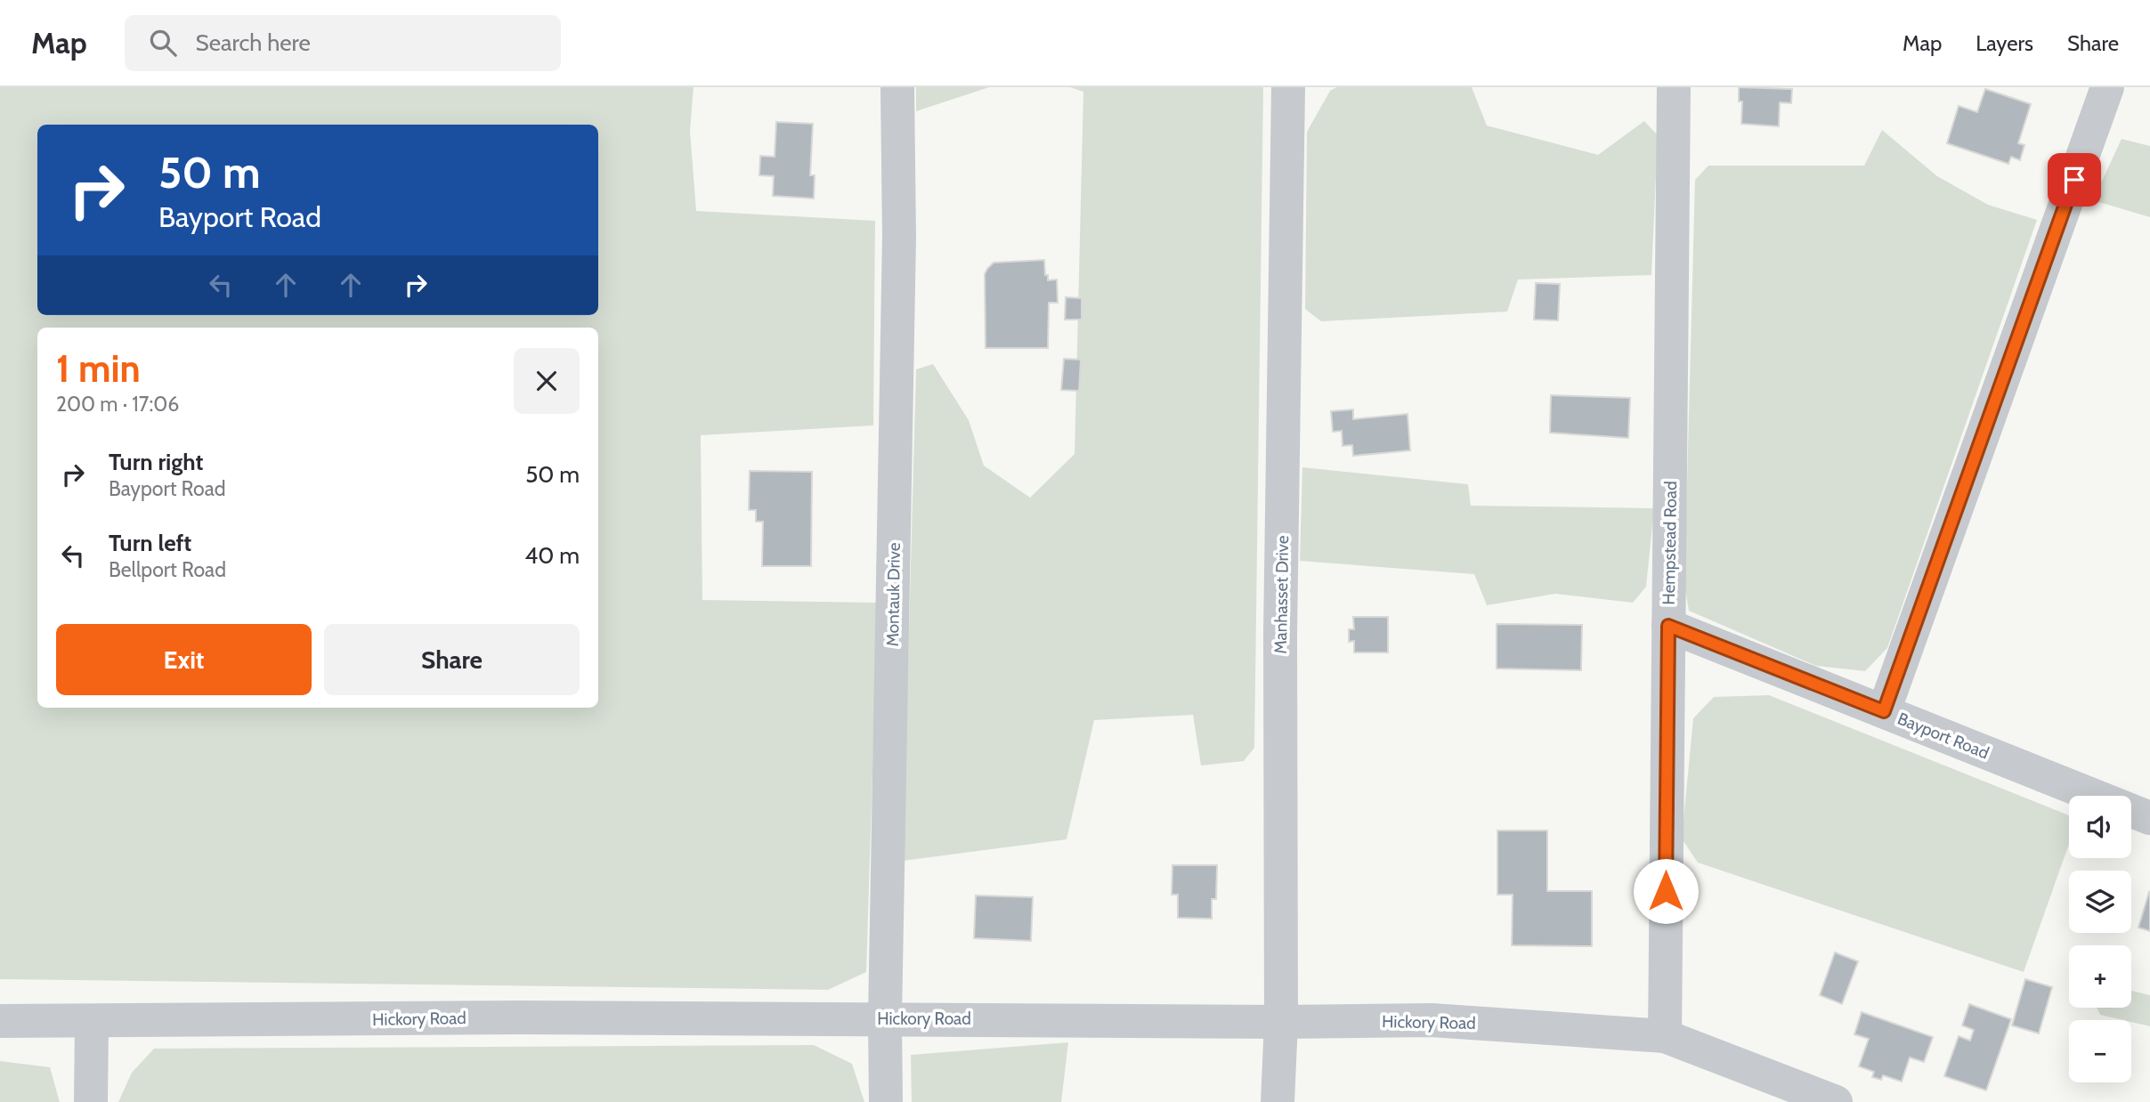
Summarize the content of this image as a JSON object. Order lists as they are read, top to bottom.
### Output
{
  "streets": {
    "street": [
      "Hempstead Road",
      "Montauk Drive",
      "Manhasset Drive",
      "Bayport Road",
      "Hickory Road"
    ]
  },
  "crossings": [
    ["Hempstead Road", "Bayport Road"],
    ["Hempstead Road", "Hickory Road"],
    ["Montauk Drive", "Hickory Road"],
    ["Manhasset Drive", "Hickory Road"]
  ],
  "page": {
    "header": "Map",
    "search": "Search here",
    "nav": ["Map", "Layers", "Share"],
    "turn": ["50 m", "Bayport Road"],
    "heading": ["1 min", "200 m · 17:06"],
    "list": [
      {
        "name": "Turn right",
        "note": "Bayport Road",
        "value": "50 m"
      },
      {
        "name": "Turn left",
        "note": "Bellport Road",
        "value": "40 m"
      }
    ],
    "buttons": ["Exit", "Share"],
    "map_buttons": ["+", "−"]
  }
}
